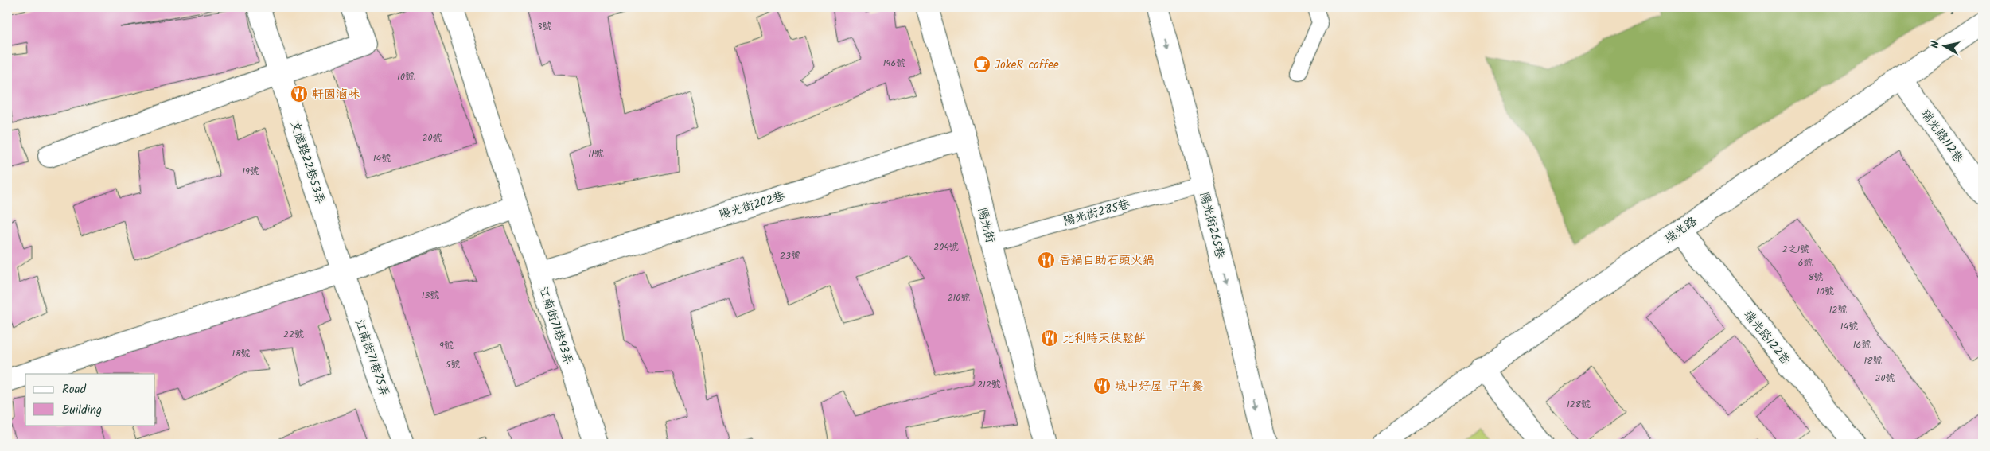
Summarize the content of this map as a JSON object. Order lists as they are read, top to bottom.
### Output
{
  "streets": {
    "street": [
      "瑞光路112巷",
      "文德路22巷53弄",
      "陽光街202巷",
      "陽光街",
      "陽光街265巷",
      "瑞光路",
      "江南街71巷93弄",
      "瑞光路122巷",
      "江南街71巷75弄"
    ],
    "lane": ["陽光街285巷"]
  },
  "crossings": [
    ["瑞光路112巷", "瑞光路"],
    ["文德路22巷53弄", "江南街71巷75弄"],
    ["陽光街202巷", "陽光街"],
    ["陽光街202巷", "江南街71巷93弄"],
    ["陽光街285巷", "陽光街"],
    ["陽光街285巷", "陽光街265巷"],
    ["瑞光路", "瑞光路122巷"]
  ],
  "one_way": ["陽光街265巷"],
  "places": {
    "cafe": ["JokeR coffee"],
    "restaurant": [
      "軒園滷味",
      "香鍋自助石頭火鍋",
      "比利時天使鬆餅",
      "城中好屋 早午餐"
    ]
  },
  "house_numbers": [
    "3號",
    "196號",
    "10號",
    "20號",
    "11號",
    "14號",
    "19號",
    "204號",
    "2之1號",
    "23號",
    "6號",
    "8號",
    "10號",
    "13號",
    "210號",
    "12號",
    "14號",
    "22號",
    "16號",
    "9號",
    "18號",
    "18號",
    "5號",
    "20號",
    "212號",
    "128號"
  ],
  "legend": ["Road", "Building"],
  "north": "left"
}
